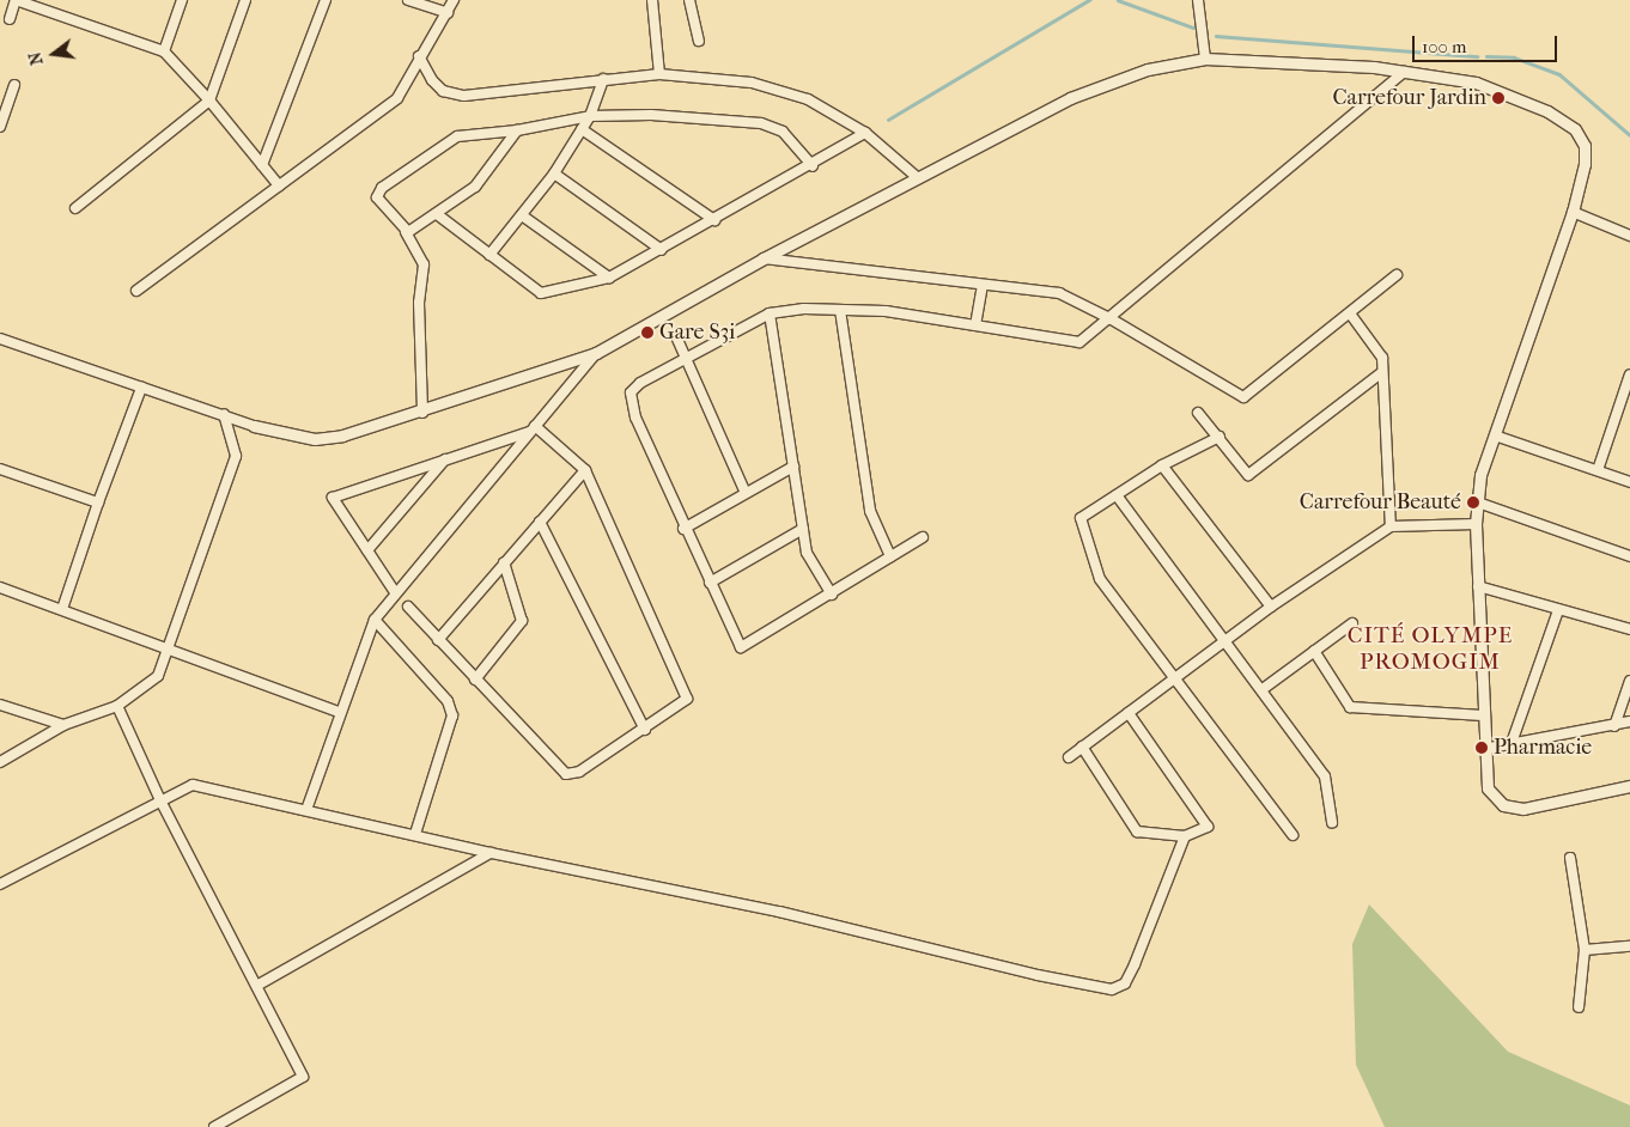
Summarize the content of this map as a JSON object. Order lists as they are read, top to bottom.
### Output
{
  "districts": ["CITÉ OLYMPE PROMOGIM"],
  "places": [
    "Carrefour Jardin",
    "Gare S3i",
    "Carrefour Beauté",
    "Pharmacie"
  ],
  "scale_bar": "100 m",
  "north": "left"
}
